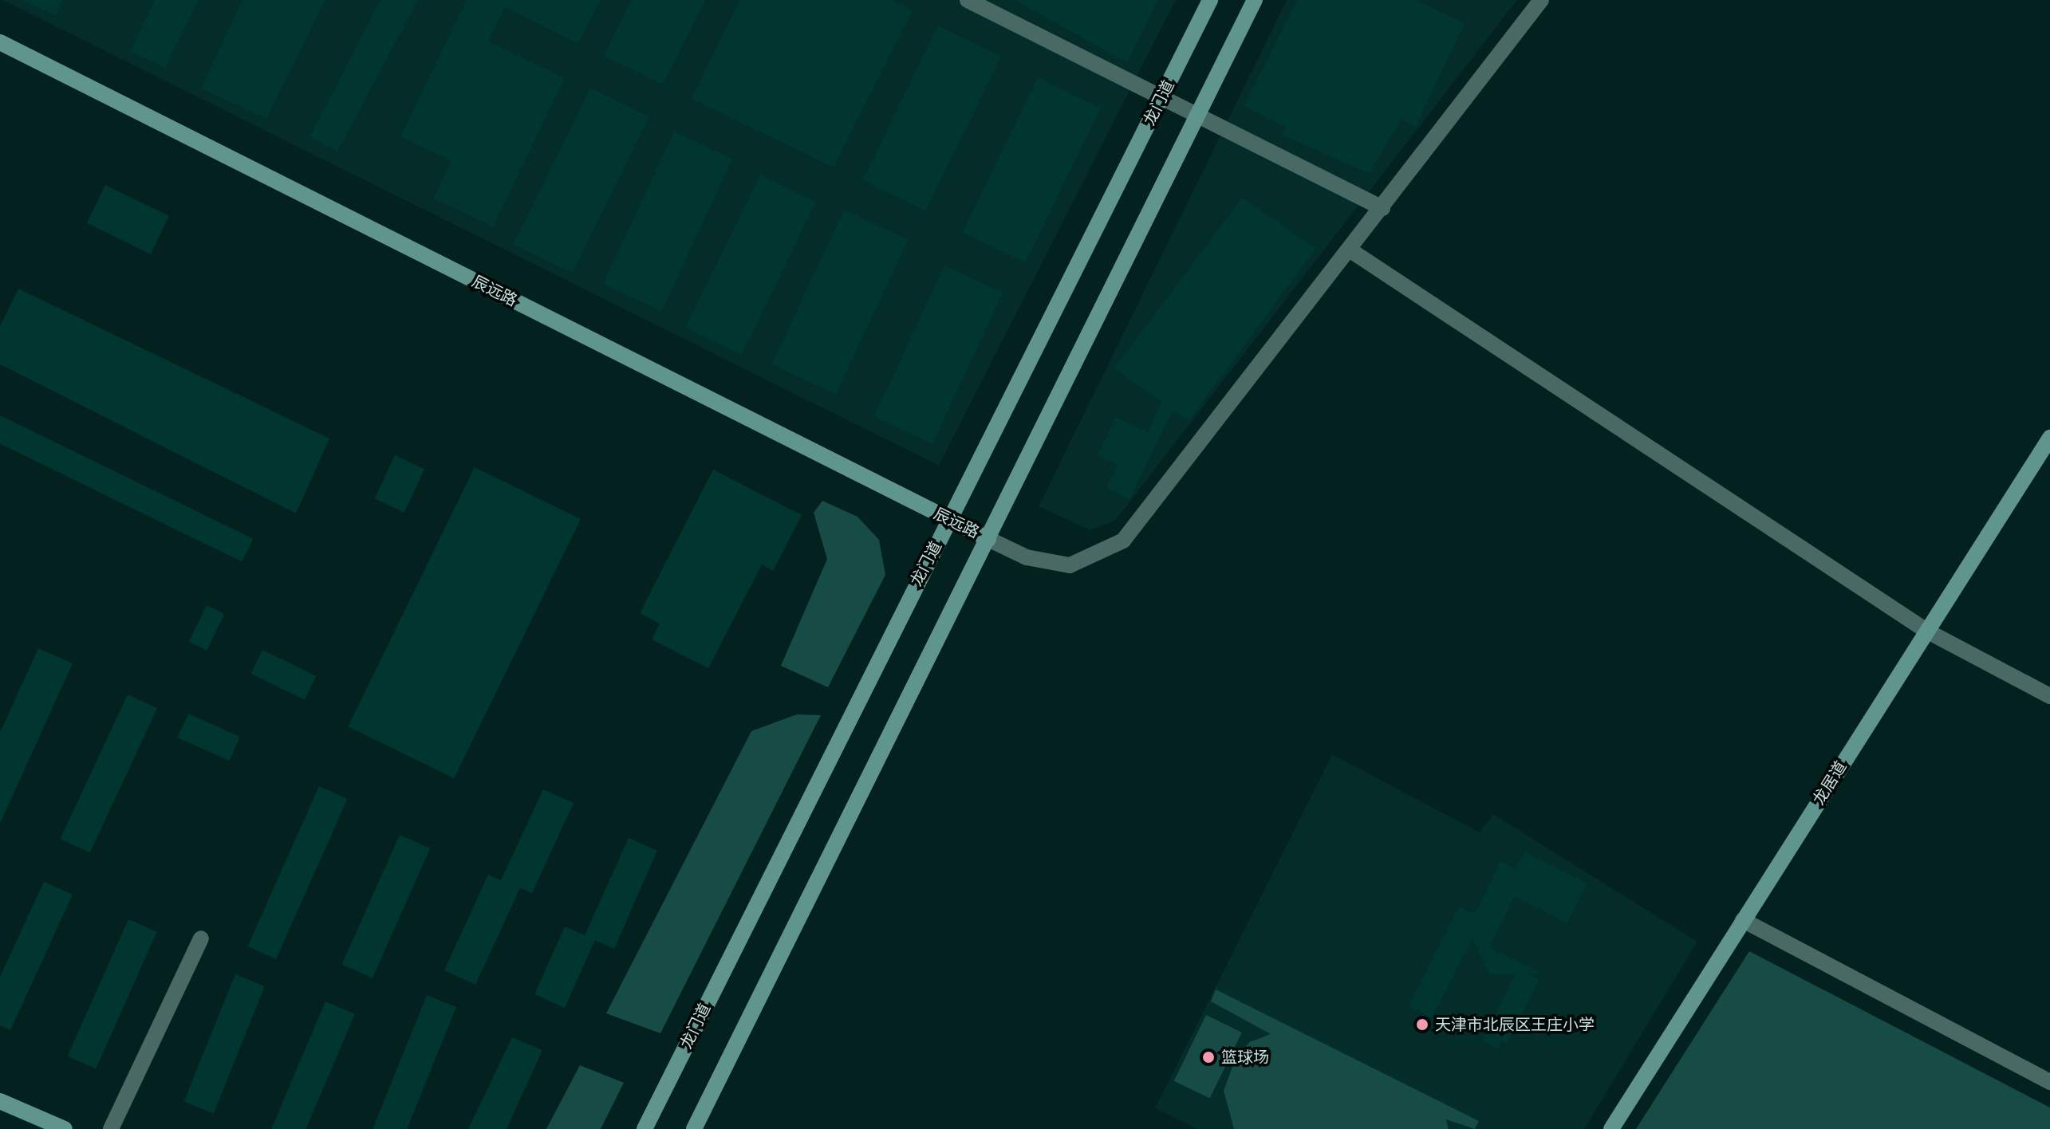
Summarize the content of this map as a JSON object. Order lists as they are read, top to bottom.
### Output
{
  "streets": {
    "main road": ["龙门道", "辰远路", "龙居道"]
  },
  "crossings": [
    ["龙门道", "辰远路"]
  ],
  "places": ["天津市北辰区王庄小学", "篮球场"]
}
